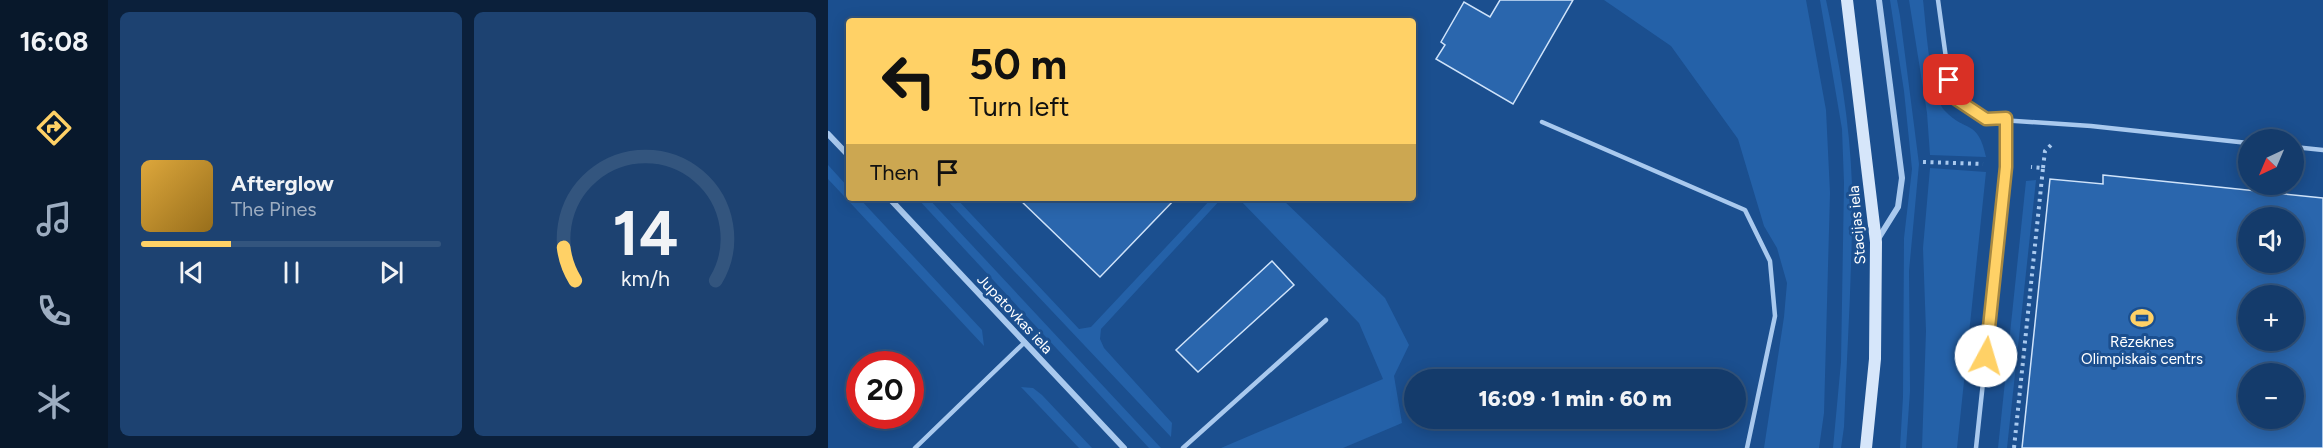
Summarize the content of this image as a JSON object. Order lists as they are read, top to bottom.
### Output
{
  "streets": {
    "main road": ["Stacijas iela"],
    "street": ["Jupatovkas iela"]
  },
  "places": {
    "sports": ["Rēzeknes Olimpiskais centrs"]
  },
  "north": "bottom left",
  "page": {
    "tabs": "16:08",
    "turn": ["50 m", "Turn left"],
    "map_buttons": ["+", "−"],
    "then": "Then",
    "song": ["Afterglow", "The Pines"],
    "limit": "20",
    "trip": "16:09 · 1 min · 60 m",
    "gauge": ["14", "km/h"]
  }
}
